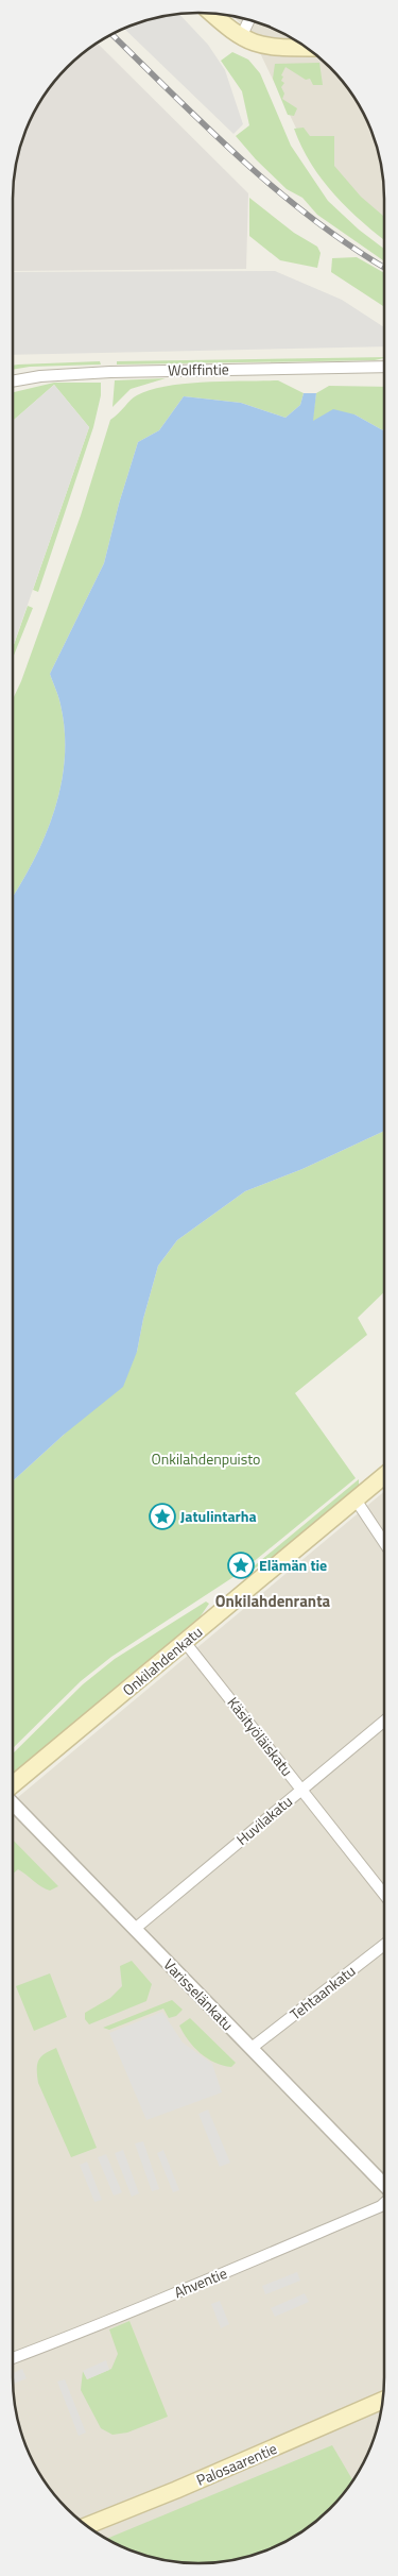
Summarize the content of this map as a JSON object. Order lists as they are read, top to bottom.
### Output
{
  "streets": {
    "main road": ["Onkilahdenkatu", "Palosaarentie"],
    "street": [
      "Wolffintie",
      "Käsityöläiskatu",
      "Huvilakatu",
      "Tehtaankatu",
      "Varisselänkatu",
      "Ahventie"
    ]
  },
  "crossings": [
    ["Onkilahdenkatu", "Käsityöläiskatu"],
    ["Käsityöläiskatu", "Huvilakatu"],
    ["Huvilakatu", "Varisselänkatu"],
    ["Tehtaankatu", "Varisselänkatu"]
  ],
  "districts": ["Onkilahdenranta"],
  "parks": ["Onkilahdenpuisto"],
  "places": {
    "place": ["Jatulintarha", "Elämän tie"]
  }
}
